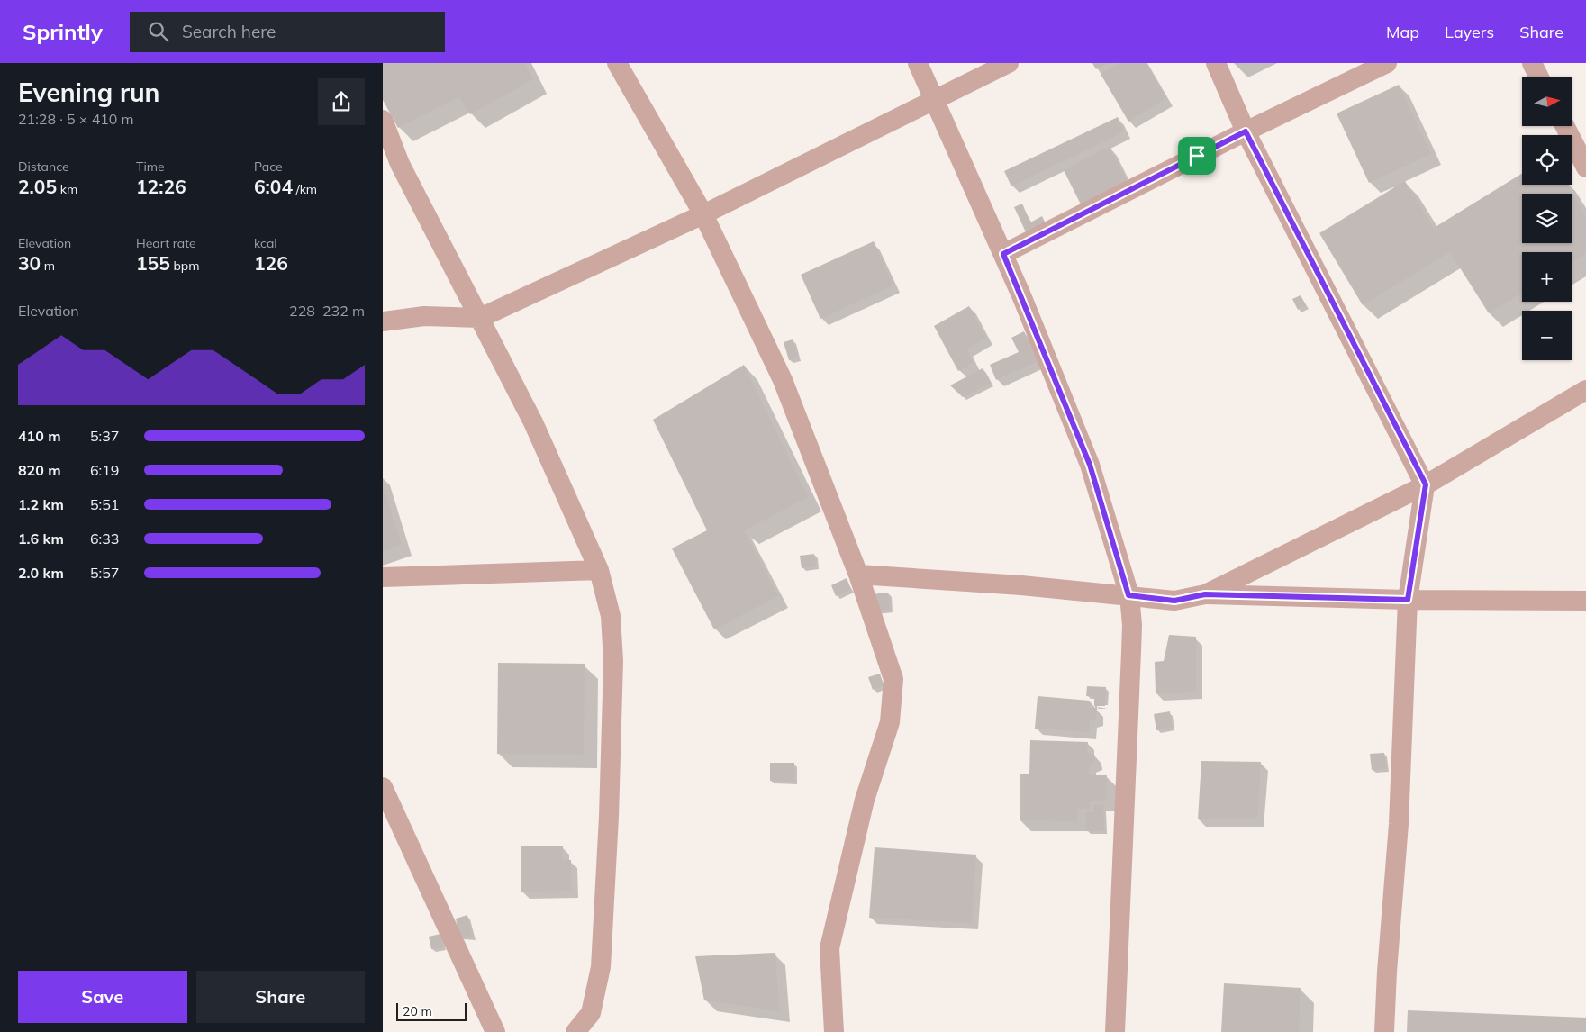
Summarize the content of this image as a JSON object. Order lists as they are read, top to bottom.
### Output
{
  "scale_bar": "20 m",
  "north": "right",
  "page": {
    "header": "Sprintly",
    "search": "Search here",
    "nav": ["Map", "Layers", "Share"],
    "heading": ["Evening run", "21:28 · 5 × 410 m"],
    "map_buttons": ["+", "−"],
    "stats": [
      ["Distance", "2.05 km"],
      ["Time", "12:26"],
      ["Pace", "6:04 /km"],
      ["Elevation", "30 m"],
      ["Heart rate", "155 bpm"],
      ["kcal", "126"]
    ],
    "chart": ["Elevation", "228–232 m"],
    "list": [
      {
        "name": "410 m",
        "note": "5:37"
      },
      {
        "name": "820 m",
        "note": "6:19"
      },
      {
        "name": "1.2 km",
        "note": "5:51"
      },
      {
        "name": "1.6 km",
        "note": "6:33"
      },
      {
        "name": "2.0 km",
        "note": "5:57"
      }
    ],
    "buttons": ["Save", "Share"],
    "scale": "20 m"
  }
}
